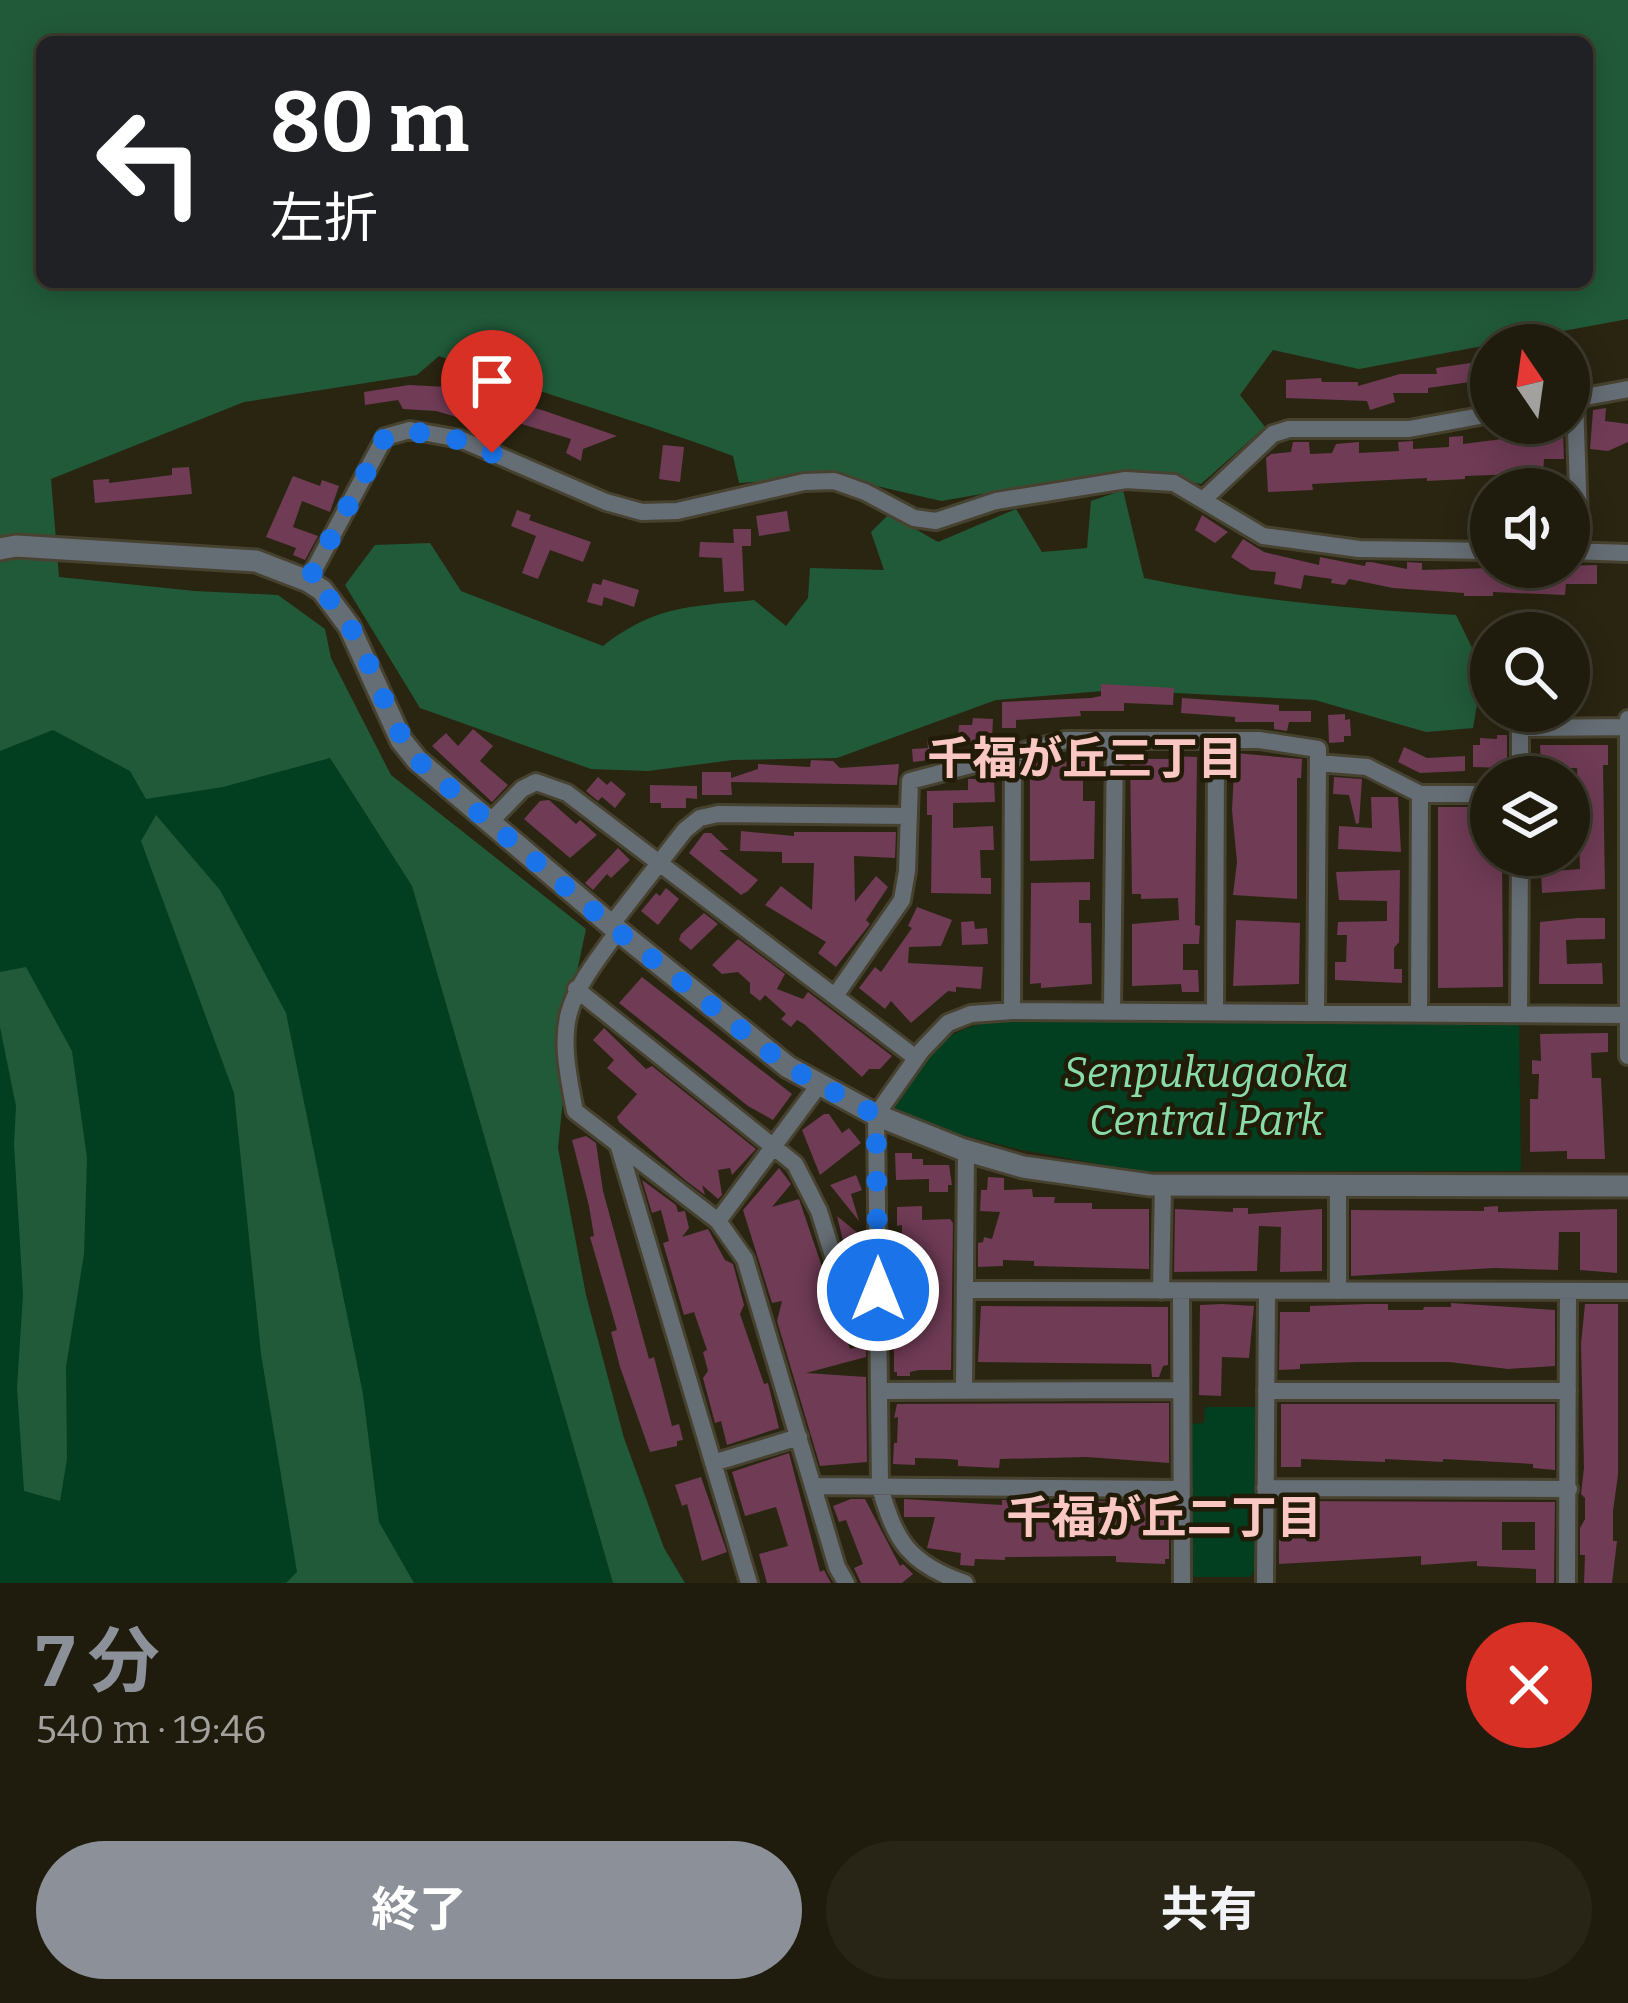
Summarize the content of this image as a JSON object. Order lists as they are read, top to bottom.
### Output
{
  "districts": ["千福が丘三丁目", "千福が丘二丁目"],
  "parks": ["Senpukugaoka Central Park"],
  "north": "top",
  "page": {
    "turn": ["80 m", "左折"],
    "heading": ["7 分", "540 m · 19:46"],
    "buttons": ["終了", "共有"]
  }
}
